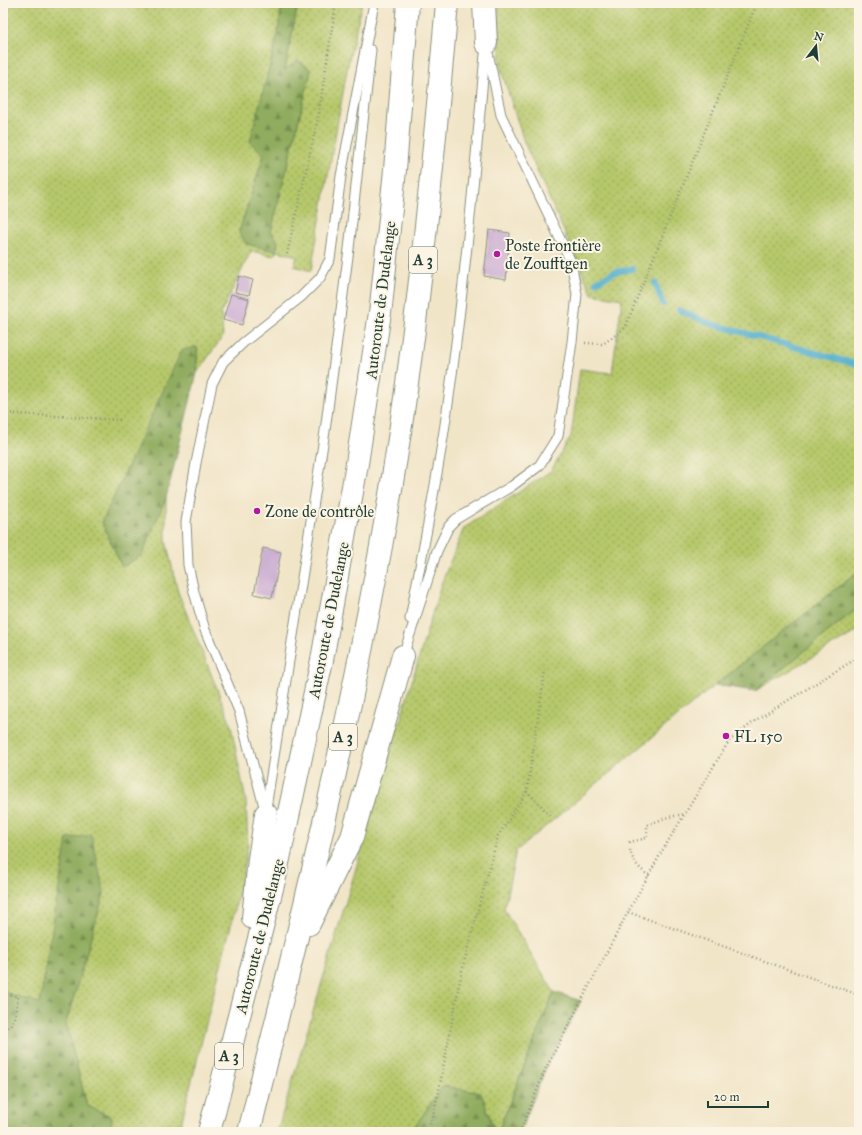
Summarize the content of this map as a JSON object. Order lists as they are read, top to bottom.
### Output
{
  "streets": {
    "highway": ["A 3", "Autoroute de Dudelange"]
  },
  "places": ["Poste frontière de Zoufftgen", "Zone de contrôle", "FL 150"],
  "scale_bar": "20 m",
  "north": "top"
}
